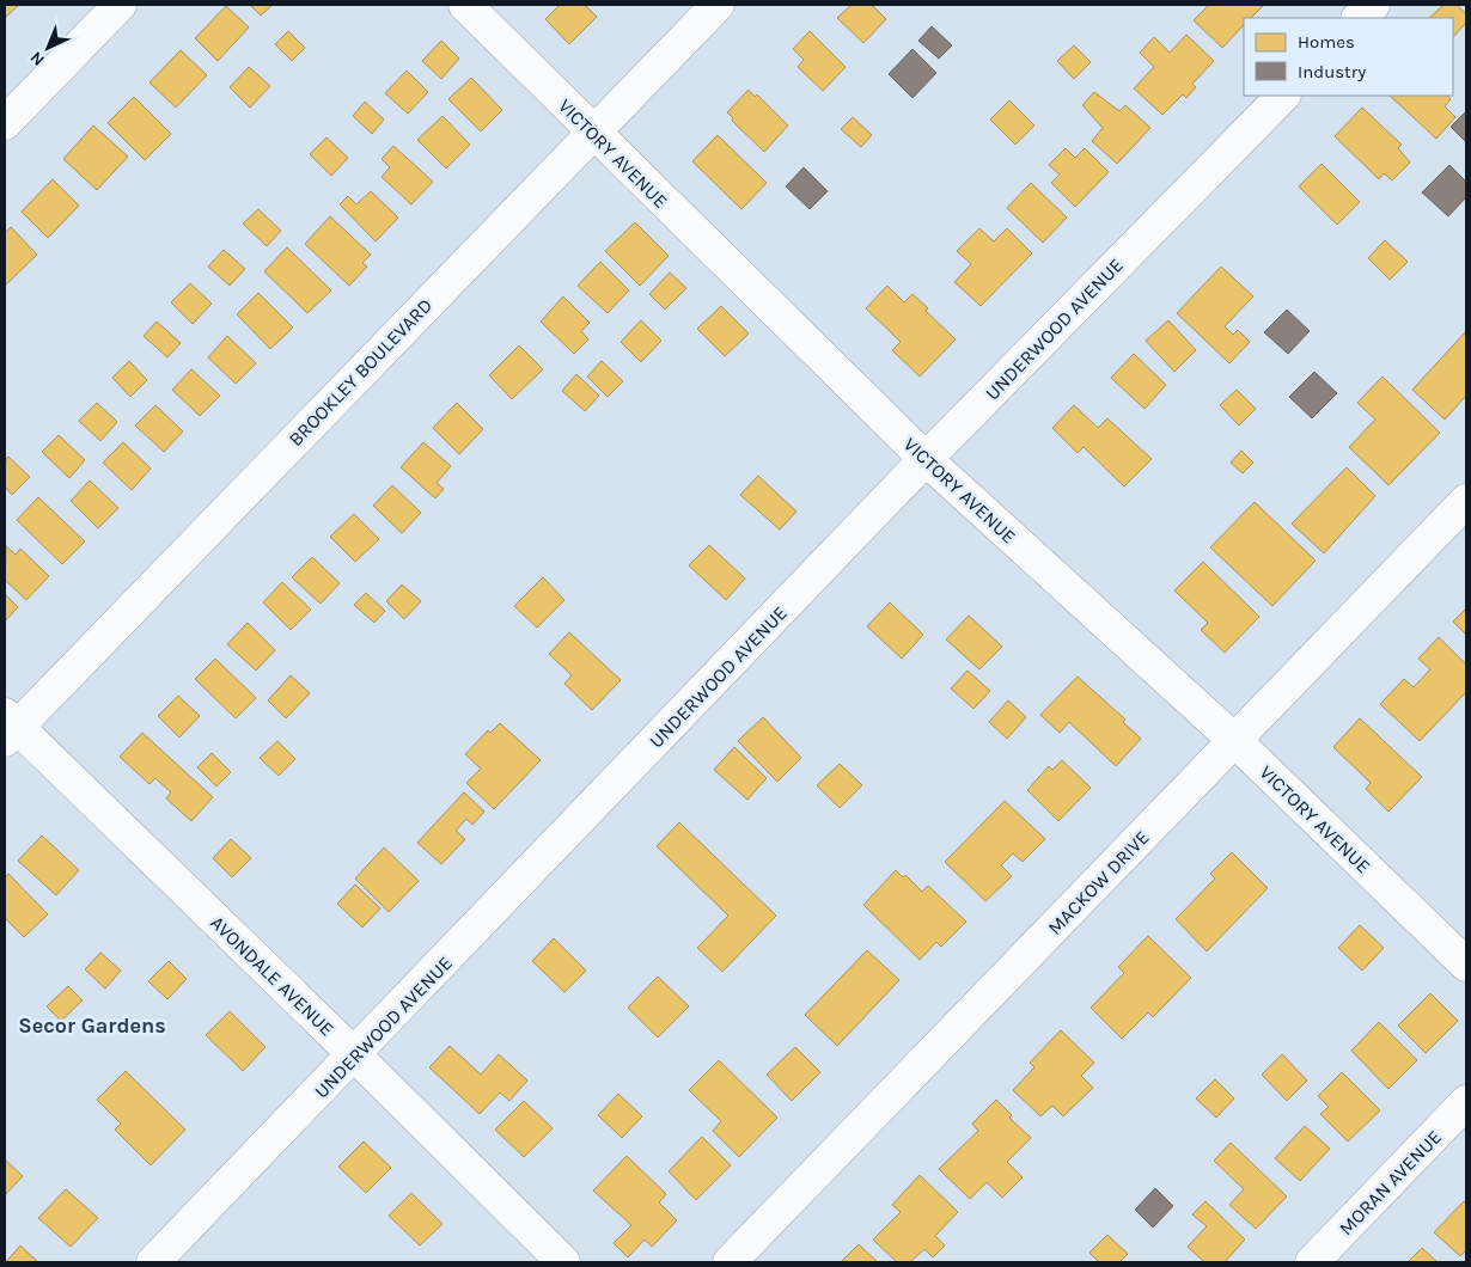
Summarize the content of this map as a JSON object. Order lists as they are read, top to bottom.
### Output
{
  "streets": {
    "street": [
      "VICTORY AVENUE",
      "UNDERWOOD AVENUE",
      "BROOKLEY BOULEVARD",
      "MACKOW DRIVE",
      "AVONDALE AVENUE",
      "MORAN AVENUE"
    ]
  },
  "crossings": [
    ["VICTORY AVENUE", "UNDERWOOD AVENUE"],
    ["VICTORY AVENUE", "BROOKLEY BOULEVARD"],
    ["VICTORY AVENUE", "MACKOW DRIVE"],
    ["UNDERWOOD AVENUE", "AVONDALE AVENUE"],
    ["BROOKLEY BOULEVARD", "AVONDALE AVENUE"]
  ],
  "districts": ["Secor Gardens"],
  "legend": ["Homes", "Industry"],
  "north": "bottom left"
}
